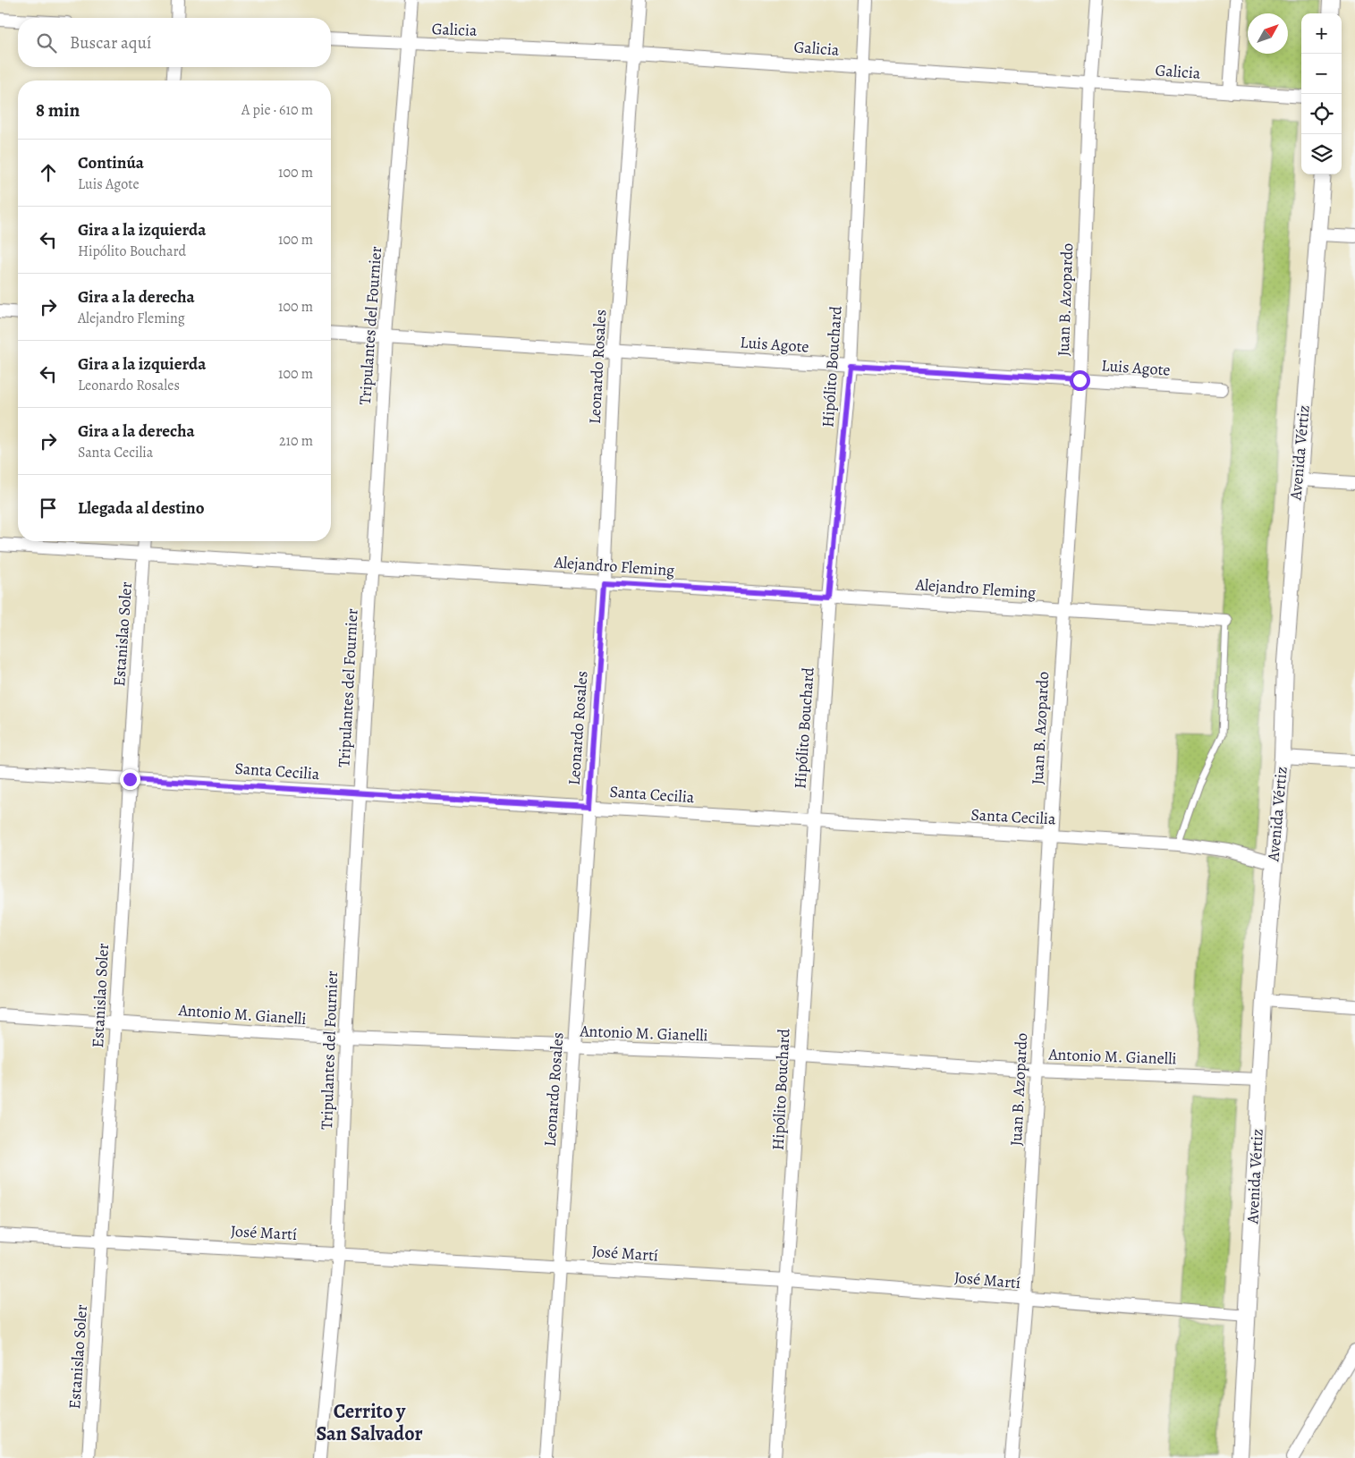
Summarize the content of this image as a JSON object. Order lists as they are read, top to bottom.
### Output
{
  "streets": {
    "street": [
      "Galicia",
      "Juan B. Azopardo",
      "Tripulantes del Fournier",
      "Luis Agote",
      "Leonardo Rosales",
      "Hipólito Bouchard",
      "Avenida Vértiz",
      "Alejandro Fleming",
      "Estanislao Soler",
      "Santa Cecilia",
      "Antonio M. Gianelli",
      "José Martí"
    ]
  },
  "crossings": [
    ["Galicia", "Juan B. Azopardo"],
    ["Galicia", "Tripulantes del Fournier"],
    ["Galicia", "Leonardo Rosales"],
    ["Galicia", "Hipólito Bouchard"],
    ["Juan B. Azopardo", "Luis Agote"],
    ["Juan B. Azopardo", "Alejandro Fleming"],
    ["Juan B. Azopardo", "Santa Cecilia"],
    ["Juan B. Azopardo", "Antonio M. Gianelli"],
    ["Juan B. Azopardo", "José Martí"],
    ["Tripulantes del Fournier", "Luis Agote"],
    ["Tripulantes del Fournier", "Alejandro Fleming"],
    ["Tripulantes del Fournier", "Santa Cecilia"],
    ["Tripulantes del Fournier", "Antonio M. Gianelli"],
    ["Tripulantes del Fournier", "José Martí"],
    ["Luis Agote", "Leonardo Rosales"],
    ["Luis Agote", "Hipólito Bouchard"],
    ["Leonardo Rosales", "Alejandro Fleming"],
    ["Leonardo Rosales", "Santa Cecilia"],
    ["Leonardo Rosales", "Antonio M. Gianelli"],
    ["Leonardo Rosales", "José Martí"],
    ["Hipólito Bouchard", "Alejandro Fleming"],
    ["Hipólito Bouchard", "Santa Cecilia"],
    ["Hipólito Bouchard", "Antonio M. Gianelli"],
    ["Hipólito Bouchard", "José Martí"],
    ["Avenida Vértiz", "Santa Cecilia"],
    ["Avenida Vértiz", "Antonio M. Gianelli"],
    ["Avenida Vértiz", "José Martí"],
    ["Alejandro Fleming", "Estanislao Soler"],
    ["Estanislao Soler", "Santa Cecilia"],
    ["Estanislao Soler", "Antonio M. Gianelli"],
    ["Estanislao Soler", "José Martí"]
  ],
  "districts": ["Cerrito y San Salvador"],
  "north": "top right",
  "page": {
    "map_buttons": ["+", "−"],
    "search": "Buscar aquí",
    "heading": ["8 min", "A pie · 610 m"],
    "list": [
      ["Continúa", "Luis Agote", "100 m"],
      ["Gira a la izquierda", "Hipólito Bouchard", "100 m"],
      ["Gira a la derecha", "Alejandro Fleming", "100 m"],
      ["Gira a la izquierda", "Leonardo Rosales", "100 m"],
      ["Gira a la derecha", "Santa Cecilia", "210 m"],
      "Llegada al destino"
    ]
  }
}
